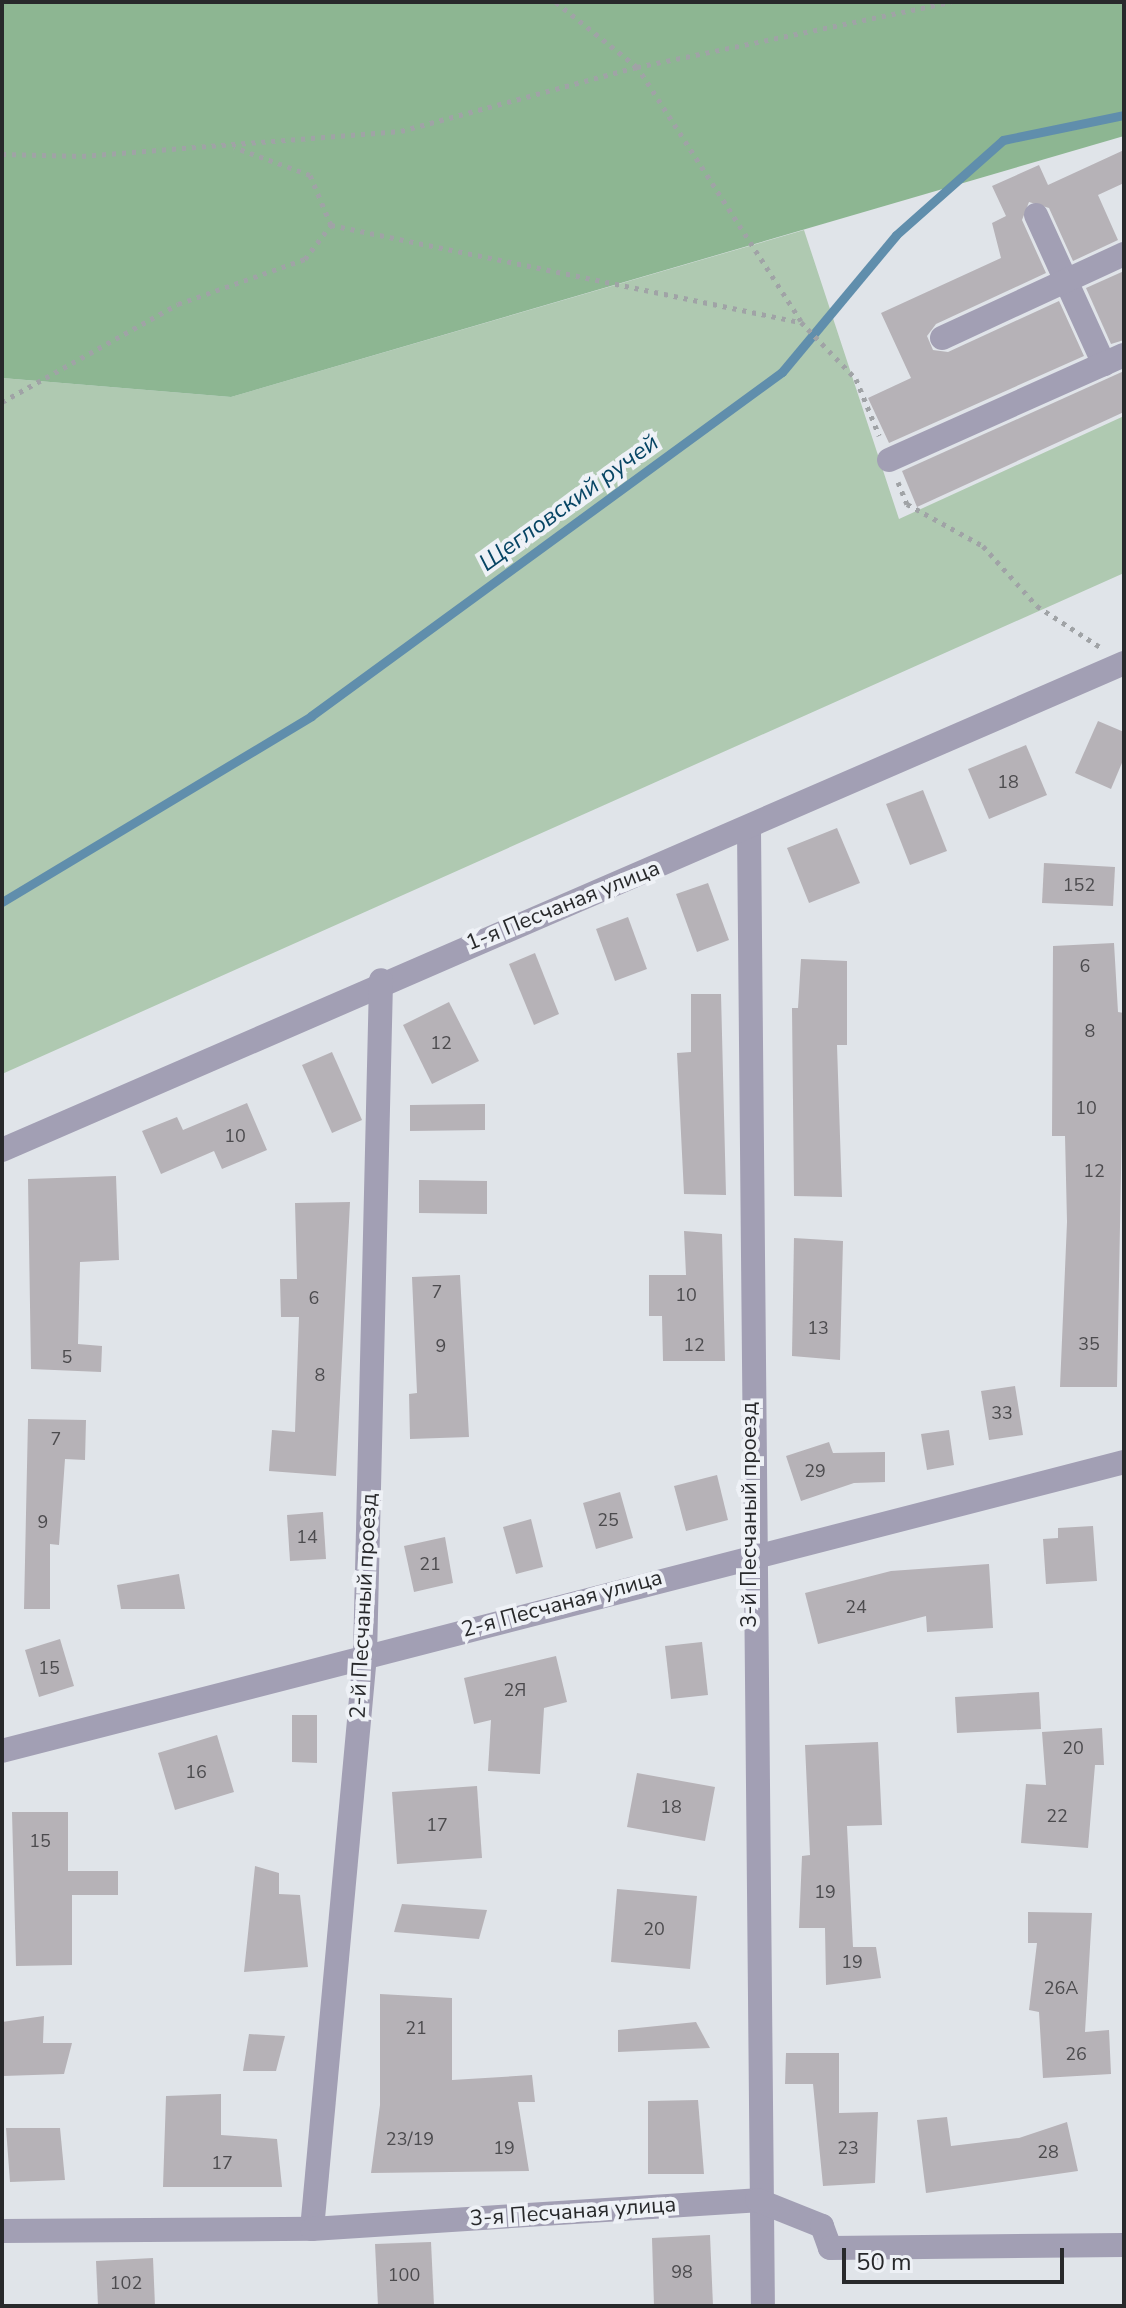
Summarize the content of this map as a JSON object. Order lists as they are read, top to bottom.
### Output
{
  "streets": {
    "street": [
      "1-я Песчаная улица",
      "3-й Песчаный проезд",
      "2-я Песчаная улица",
      "2-й Песчаный проезд",
      "3-я Песчаная улица"
    ]
  },
  "crossings": [
    ["1-я Песчаная улица", "3-й Песчаный проезд"],
    ["1-я Песчаная улица", "2-й Песчаный проезд"],
    ["3-й Песчаный проезд", "2-я Песчаная улица"],
    ["3-й Песчаный проезд", "3-я Песчаная улица"],
    ["2-я Песчаная улица", "2-й Песчаный проезд"],
    ["2-й Песчаный проезд", "3-я Песчаная улица"]
  ],
  "water": ["Щегловский ручей"],
  "house_numbers": [
    "18",
    "152",
    "6",
    "8",
    "12",
    "10",
    "10",
    "12",
    "7",
    "10",
    "6",
    "13",
    "35",
    "12",
    "9",
    "5",
    "8",
    "33",
    "7",
    "29",
    "25",
    "9",
    "14",
    "21",
    "24",
    "15",
    "2Я",
    "20",
    "16",
    "18",
    "22",
    "17",
    "15",
    "19",
    "20",
    "19",
    "26А",
    "21",
    "26",
    "23/19",
    "19",
    "23",
    "28",
    "17",
    "98",
    "100",
    "102"
  ],
  "scale_bar": "50 m"
}
